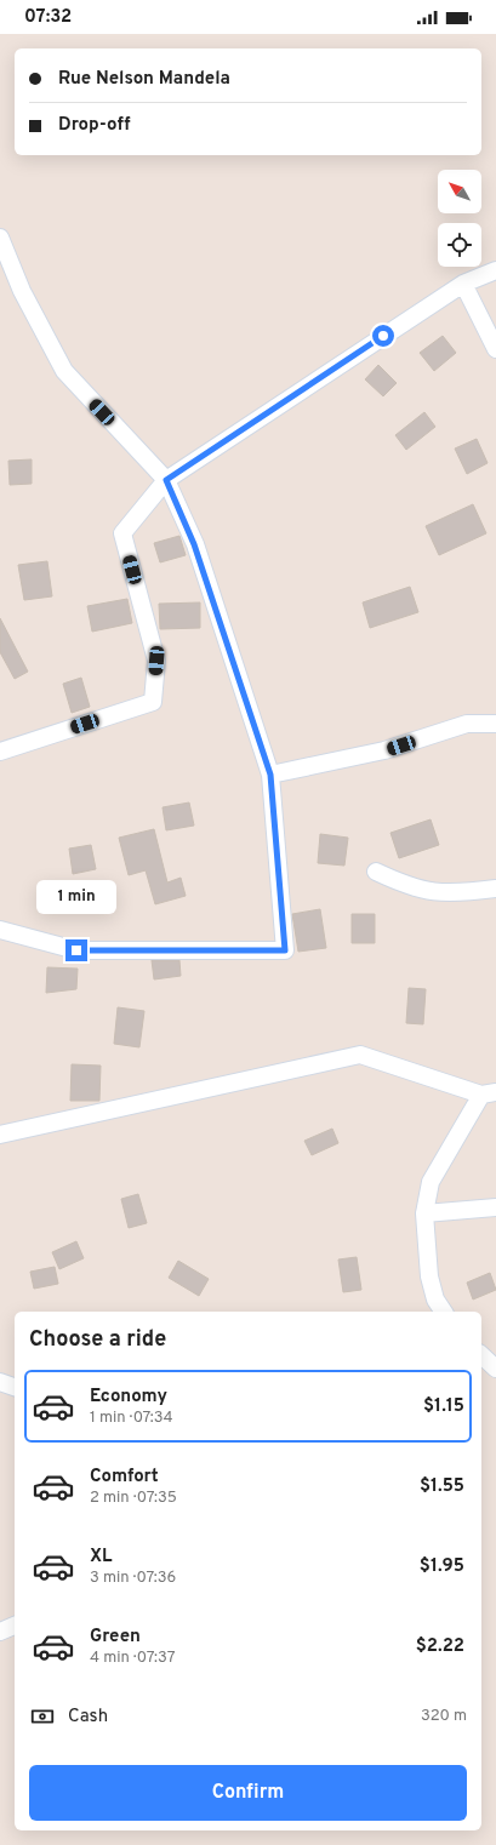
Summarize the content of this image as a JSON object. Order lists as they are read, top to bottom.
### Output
{
  "north": "top left",
  "page": {
    "status": "07:32",
    "banner": ["Rue Nelson Mandela", "Drop-off"],
    "bubble": "1 min",
    "heading": "Choose a ride",
    "list": [
      {
        "name": "Economy",
        "note": "1 min · 07:34",
        "value": "$1.15"
      },
      {
        "name": "Comfort",
        "note": "2 min · 07:35",
        "value": "$1.55"
      },
      {
        "name": "XL",
        "note": "3 min · 07:36",
        "value": "$1.95"
      },
      {
        "name": "Green",
        "note": "4 min · 07:37",
        "value": "$2.22"
      }
    ],
    "pay": ["Cash", "320 m"],
    "buttons": "Confirm"
  }
}
